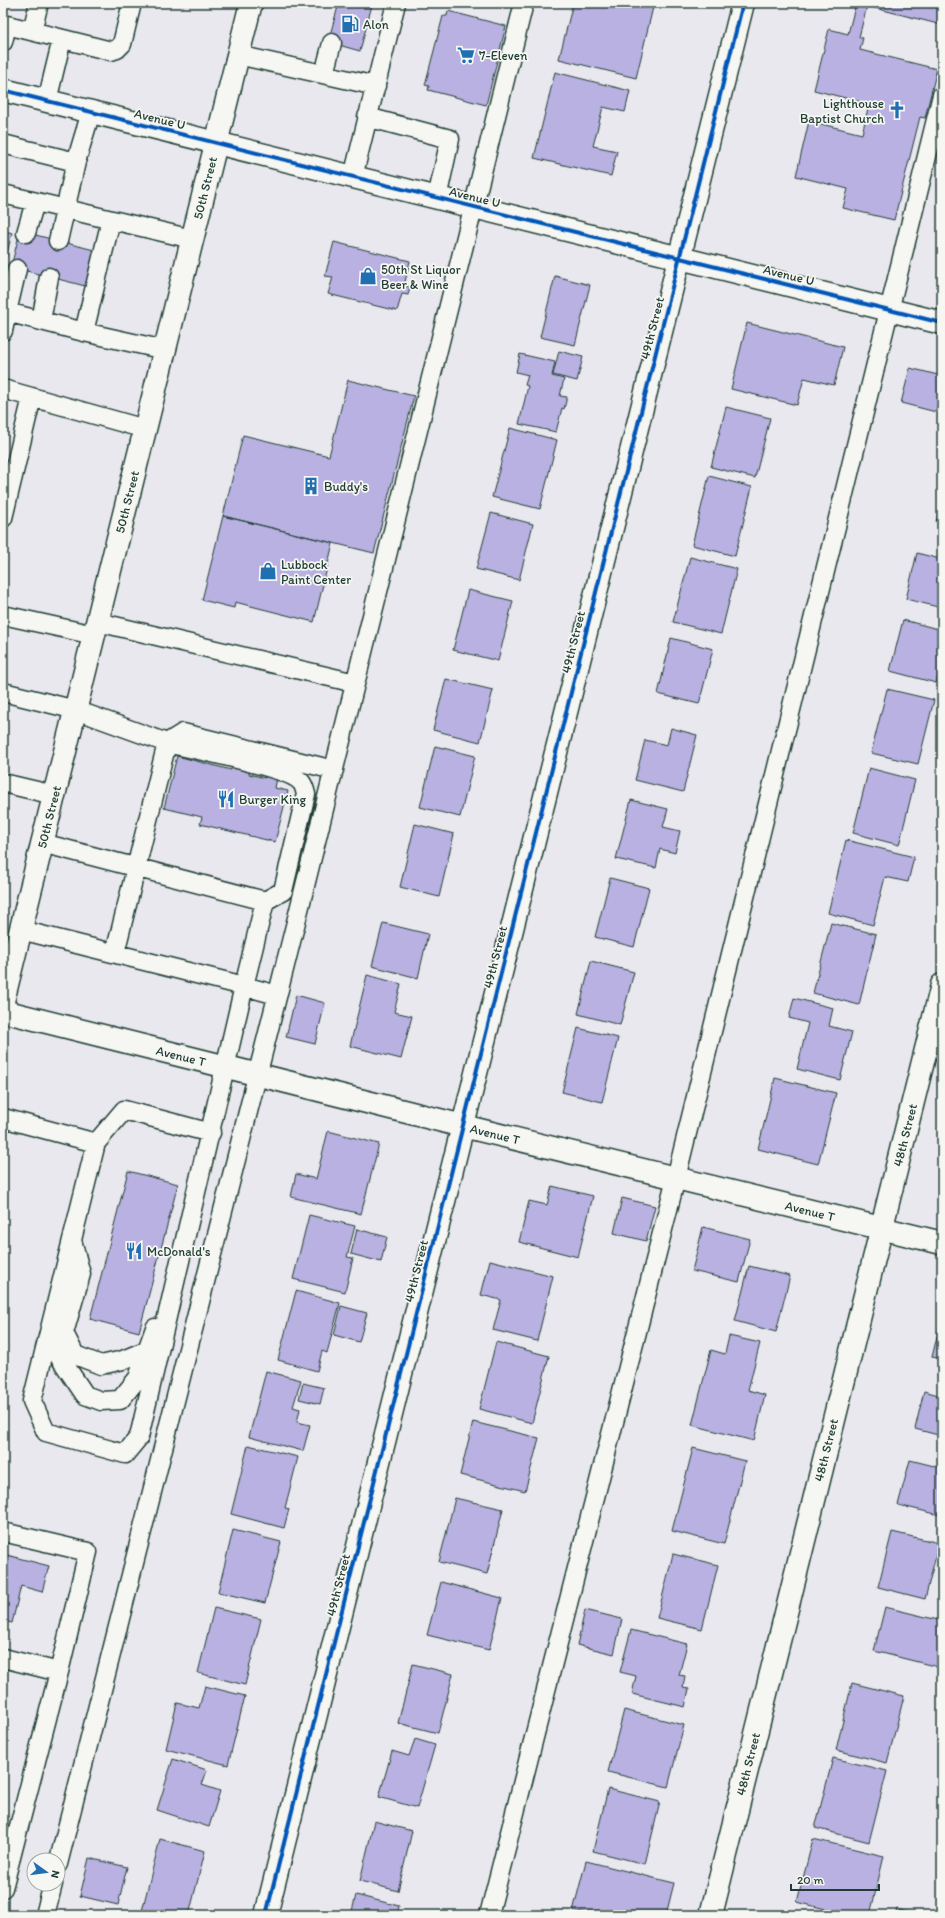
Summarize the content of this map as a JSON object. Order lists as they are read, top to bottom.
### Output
{
  "streets": {
    "street": [
      "Avenue U",
      "50th Street",
      "49th Street",
      "Avenue T",
      "48th Street"
    ]
  },
  "crossings": [
    ["Avenue U", "50th Street"],
    ["Avenue U", "49th Street"],
    ["49th Street", "Avenue T"],
    ["Avenue T", "48th Street"]
  ],
  "places": {
    "fuel station": ["Alon"],
    "supermarket": ["7-Eleven"],
    "church": ["Lighthouse Baptist Church"],
    "shop": ["50th St Liquor Beer & Wine", "Lubbock Paint Center"],
    "building": ["Buddy's"],
    "restaurant": ["Burger King", "McDonald's"]
  },
  "scale_bar": "20 m",
  "north": "right"
}
